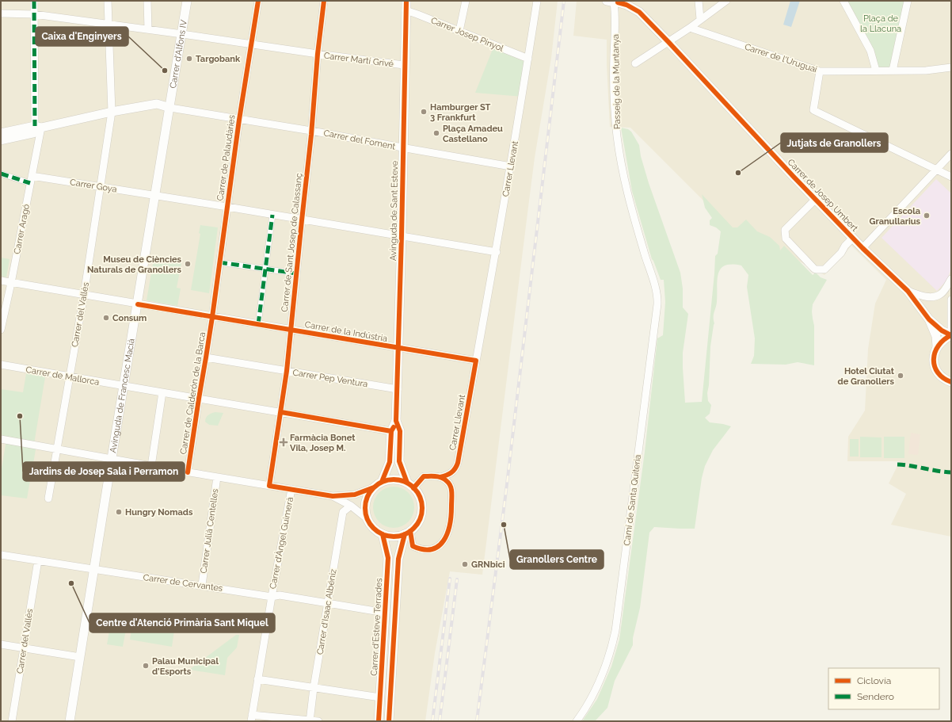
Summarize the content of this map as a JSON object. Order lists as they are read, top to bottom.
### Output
{
  "streets": {
    "street": [
      "Carrer Josep Pinyol",
      "Carrer d'Alfons IV",
      "Carrer de l'Uruguai",
      "Carrer Martí Grivé",
      "Passeig de la Muntanya",
      "Carrer del Foment",
      "Carrer de Palaudàries",
      "Carrer Llevant",
      "Carrer Goya",
      "Carrer de Josep Umbert",
      "Avinguda de Sant Esteve",
      "Carrer Aragó",
      "Carrer de Sant Josep de Calassanç",
      "Carrer del Vallès",
      "Carrer de la Indústria",
      "Carrer de Mallorca",
      "Carrer Pep Ventura",
      "Carrer de Calderón de la Barca",
      "Avinguda de Francesc Macià",
      "Camí de Santa Quiteria",
      "Carrer Julià Centelles",
      "Carrer d'Àngel Guimerà",
      "Carrer de Cervantes",
      "Carrer d'Isaac Albéniz",
      "Carrer d'Esteve Terrades"
    ]
  },
  "crossings": [
    ["Carrer Josep Pinyol", "Carrer Llevant"],
    ["Carrer Josep Pinyol", "Avinguda de Sant Esteve"],
    ["Carrer d'Alfons IV", "Carrer Martí Grivé"],
    ["Carrer d'Alfons IV", "Carrer del Foment"],
    ["Carrer d'Alfons IV", "Avinguda de Francesc Macià"],
    ["Carrer Martí Grivé", "Carrer de Palaudàries"],
    ["Carrer Martí Grivé", "Avinguda de Sant Esteve"],
    ["Carrer Martí Grivé", "Carrer Aragó"],
    ["Carrer Martí Grivé", "Carrer de Sant Josep de Calassanç"],
    ["Carrer Martí Grivé", "Carrer del Vallès"],
    ["Passeig de la Muntanya", "Camí de Santa Quiteria"],
    ["Carrer del Foment", "Carrer de Palaudàries"],
    ["Carrer del Foment", "Carrer Llevant"],
    ["Carrer del Foment", "Avinguda de Sant Esteve"],
    ["Carrer del Foment", "Carrer de Sant Josep de Calassanç"],
    ["Carrer del Foment", "Avinguda de Francesc Macià"],
    ["Carrer de Palaudàries", "Carrer Goya"],
    ["Carrer de Palaudàries", "Carrer de la Indústria"],
    ["Carrer de Palaudàries", "Carrer de Calderón de la Barca"],
    ["Carrer Llevant", "Carrer Goya"],
    ["Carrer Llevant", "Avinguda de Sant Esteve"],
    ["Carrer Llevant", "Carrer de la Indústria"],
    ["Carrer Llevant", "Carrer d'Esteve Terrades"],
    ["Carrer Goya", "Avinguda de Sant Esteve"],
    ["Carrer Goya", "Carrer Aragó"],
    ["Carrer Goya", "Carrer de Sant Josep de Calassanç"],
    ["Carrer Goya", "Carrer del Vallès"],
    ["Carrer Goya", "Avinguda de Francesc Macià"],
    ["Avinguda de Sant Esteve", "Carrer de la Indústria"],
    ["Avinguda de Sant Esteve", "Carrer de Mallorca"],
    ["Avinguda de Sant Esteve", "Carrer Pep Ventura"],
    ["Avinguda de Sant Esteve", "Carrer d'Esteve Terrades"],
    ["Carrer Aragó", "Carrer de la Indústria"],
    ["Carrer de Sant Josep de Calassanç", "Carrer de la Indústria"],
    ["Carrer de Sant Josep de Calassanç", "Carrer de Mallorca"],
    ["Carrer de Sant Josep de Calassanç", "Carrer Pep Ventura"],
    ["Carrer del Vallès", "Carrer de la Indústria"],
    ["Carrer del Vallès", "Carrer de Mallorca"],
    ["Carrer del Vallès", "Carrer de Cervantes"],
    ["Carrer de la Indústria", "Carrer de Calderón de la Barca"],
    ["Carrer de la Indústria", "Avinguda de Francesc Macià"],
    ["Carrer de Mallorca", "Carrer de Calderón de la Barca"],
    ["Carrer de Mallorca", "Avinguda de Francesc Macià"],
    ["Carrer Pep Ventura", "Carrer de Calderón de la Barca"],
    ["Avinguda de Francesc Macià", "Carrer de Cervantes"],
    ["Carrer Julià Centelles", "Carrer de Cervantes"],
    ["Carrer d'Àngel Guimerà", "Carrer de Cervantes"],
    ["Carrer de Cervantes", "Carrer d'Isaac Albéniz"],
    ["Carrer de Cervantes", "Carrer d'Esteve Terrades"]
  ],
  "parks": ["Plaça de la Llacuna"],
  "places": {
    "other": [
      "Targobank",
      "Caixa d'Enginyers",
      "Hamburger ST 3 Frankfurt",
      "Plaça Amadeu Castellano",
      "Jutjats de Granollers",
      "Escola Granullarius",
      "Museu de Ciències Naturals de Granollers",
      "Consum",
      "Hotel Ciutat de Granollers",
      "Jardins de Josep Sala i Perramon",
      "Hungry Nomads",
      "Granollers Centre",
      "GRNbici",
      "Centre d'Atenció Primària Sant Miquel",
      "Palau Municipal d'Esports"
    ],
    "health": ["Farmàcia Bonet Vila, Josep M."]
  },
  "legend": ["Ciclovía", "Sendero"]
}
